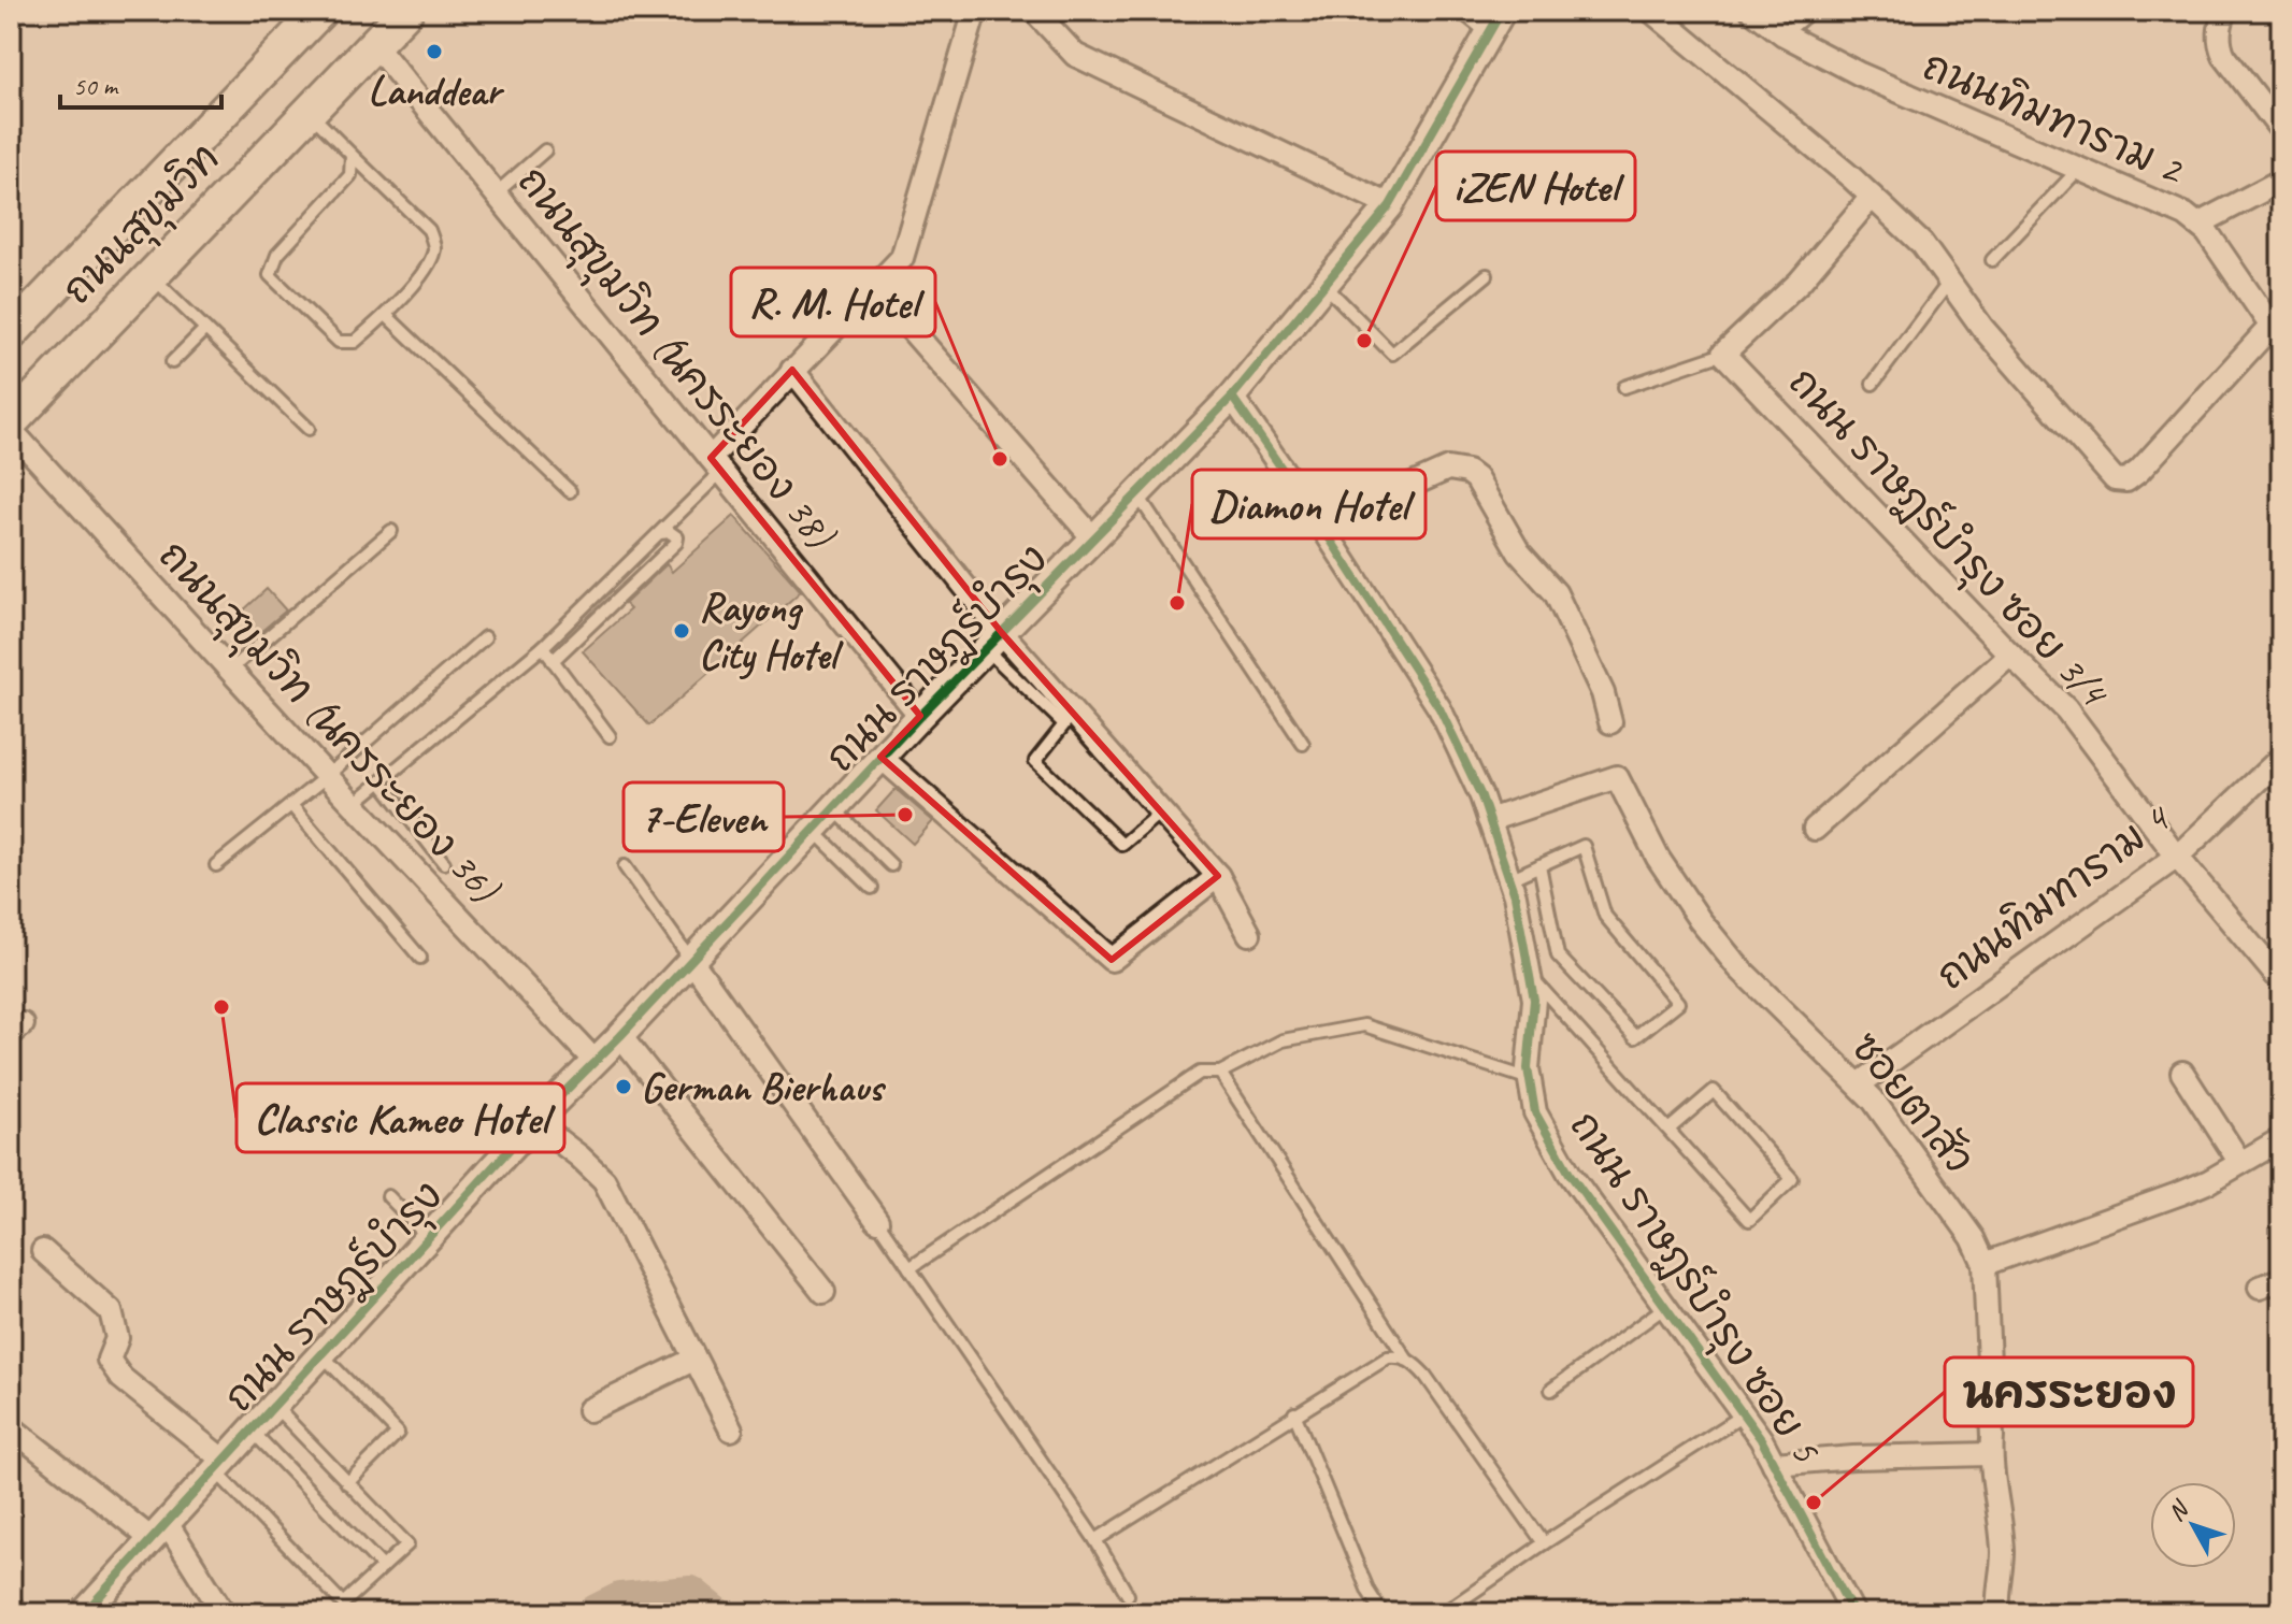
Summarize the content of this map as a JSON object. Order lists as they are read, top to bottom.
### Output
{
  "streets": {
    "main road": ["ถนนสุขุมวิท"],
    "street": [
      "ถนนทิมทาราม 2",
      "ถนนสุขุมวิท (นครระยอง 38)",
      "ถนน ราษฎร์บำรุง ซอย 3/4",
      "ถนน ราษฎร์บำรุง",
      "ถนนสุขุมวิท (นครระยอง 36)",
      "ถนนทิมทาราม 4",
      "ซอยตาสัว",
      "ถนน ราษฎร์บำรุง ซอย 5"
    ]
  },
  "crossings": [
    ["ถนนสุขุมวิท", "ถนนสุขุมวิท (นครระยอง 38)"],
    ["ถนนสุขุมวิท (นครระยอง 38)", "ถนน ราษฎร์บำรุง"],
    ["ถนน ราษฎร์บำรุง ซอย 3/4", "ถนนทิมทาราม 4"],
    ["ถนน ราษฎร์บำรุง", "ถนนสุขุมวิท (นครระยอง 36)"],
    ["ถนน ราษฎร์บำรุง", "ถนน ราษฎร์บำรุง ซอย 5"],
    ["ถนนทิมทาราม 4", "ซอยตาสัว"],
    ["ซอยตาสัว", "ถนน ราษฎร์บำรุง ซอย 5"]
  ],
  "places": [
    "Landdear",
    "iZEN Hotel",
    "R. M. Hotel",
    "Diamon Hotel",
    "Rayong City Hotel",
    "7-Eleven",
    "Classic Kameo Hotel",
    "German Bierhaus",
    "นครระยอง"
  ],
  "scale_bar": "50 m",
  "north": "top left"
}
